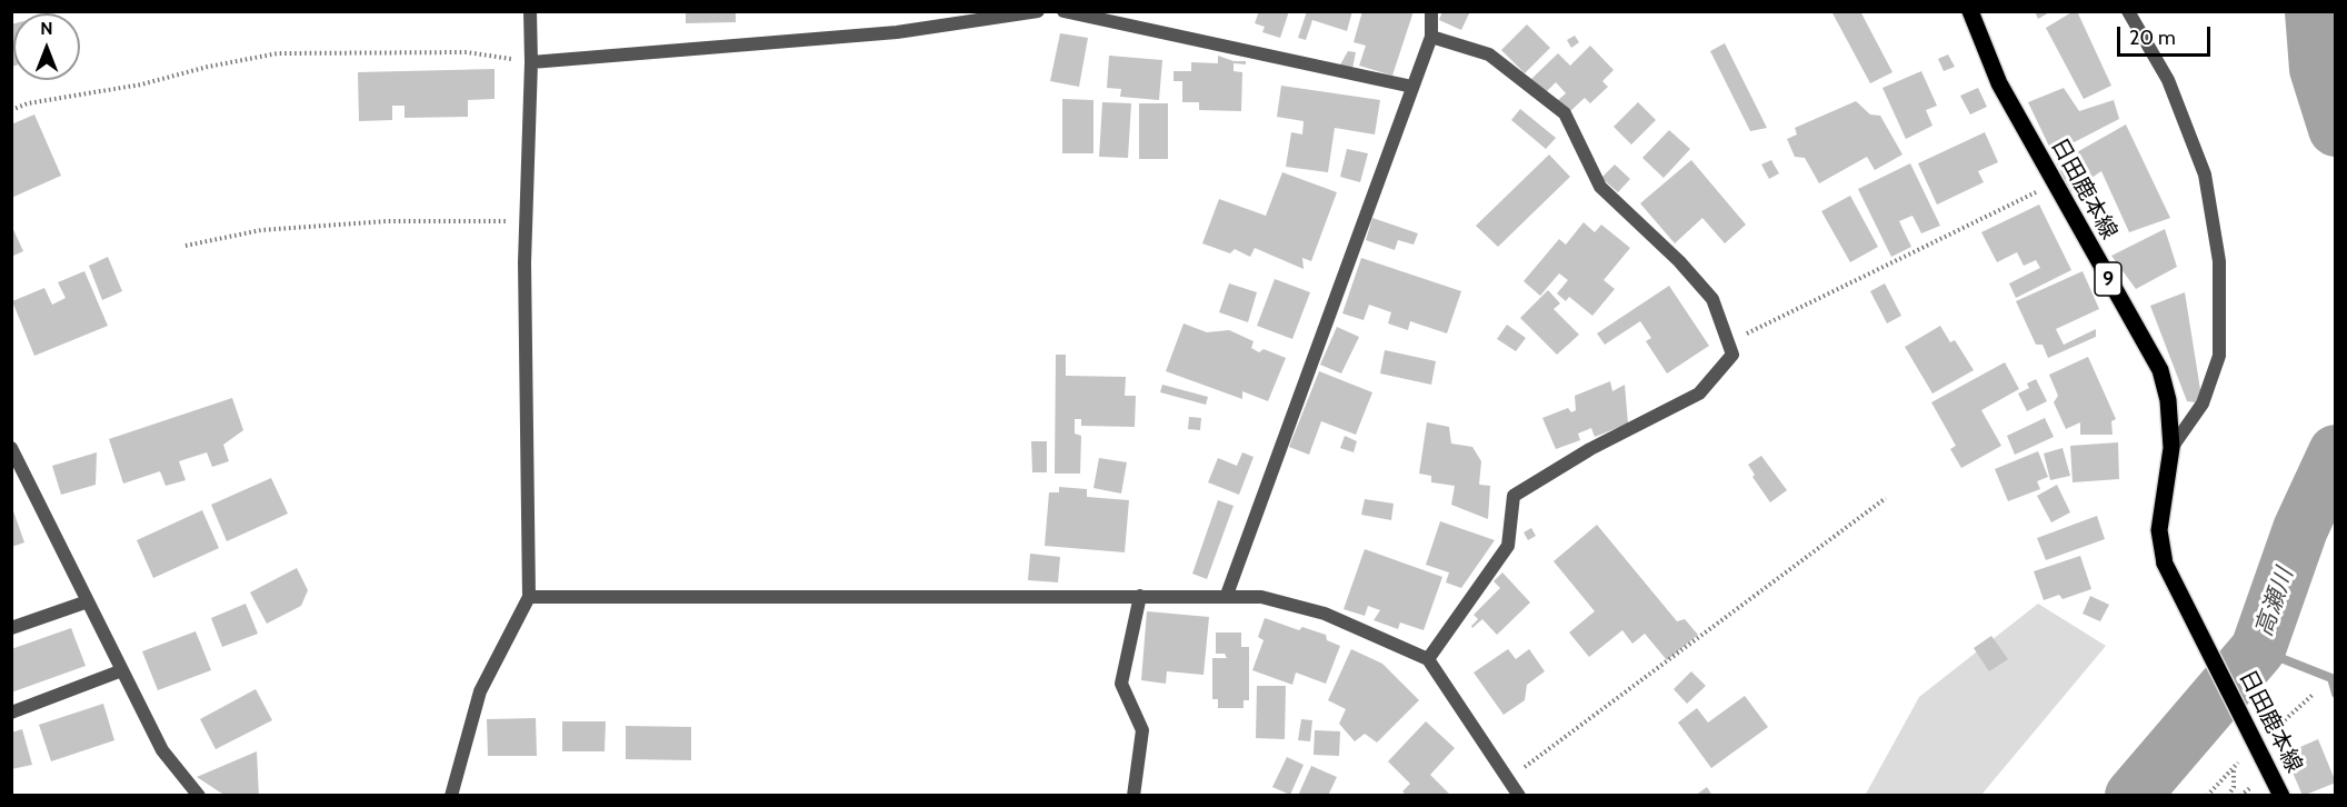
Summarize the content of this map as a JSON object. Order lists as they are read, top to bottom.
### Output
{
  "streets": {
    "main road": ["日田鹿本線", "9"]
  },
  "water": ["高瀬川"],
  "scale_bar": "20 m",
  "north": "top"
}
